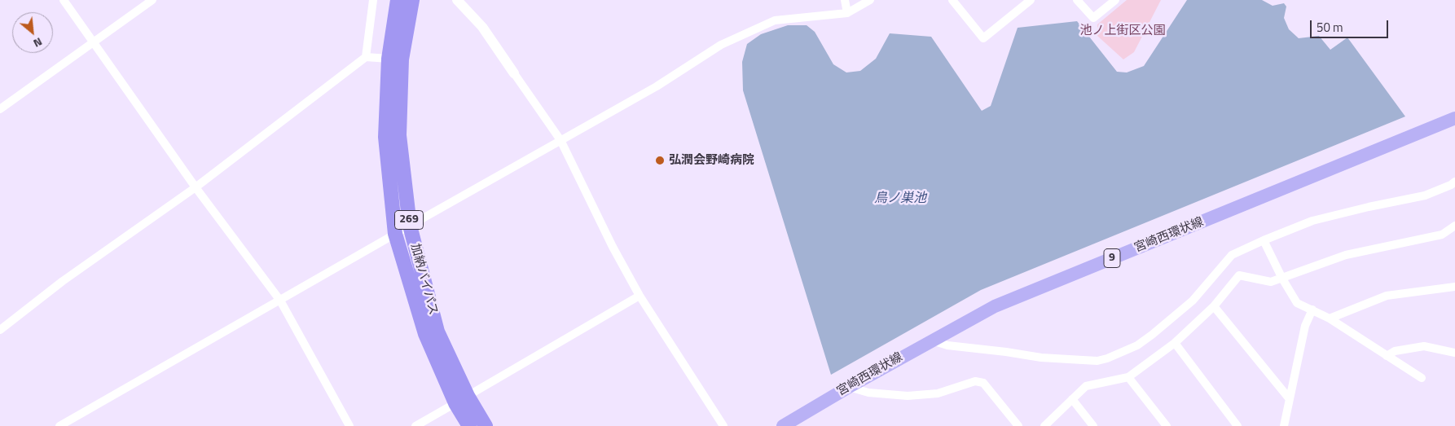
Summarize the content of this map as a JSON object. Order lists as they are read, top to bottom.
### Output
{
  "streets": {
    "highway": ["269", "加納バイパス"],
    "main road": ["宮崎西環状線", "9"]
  },
  "water": ["鳥ノ巣池"],
  "parks": ["池ノ上街区公園"],
  "places": ["弘潤会野崎病院"],
  "scale_bar": "50 m",
  "north": "bottom right"
}
